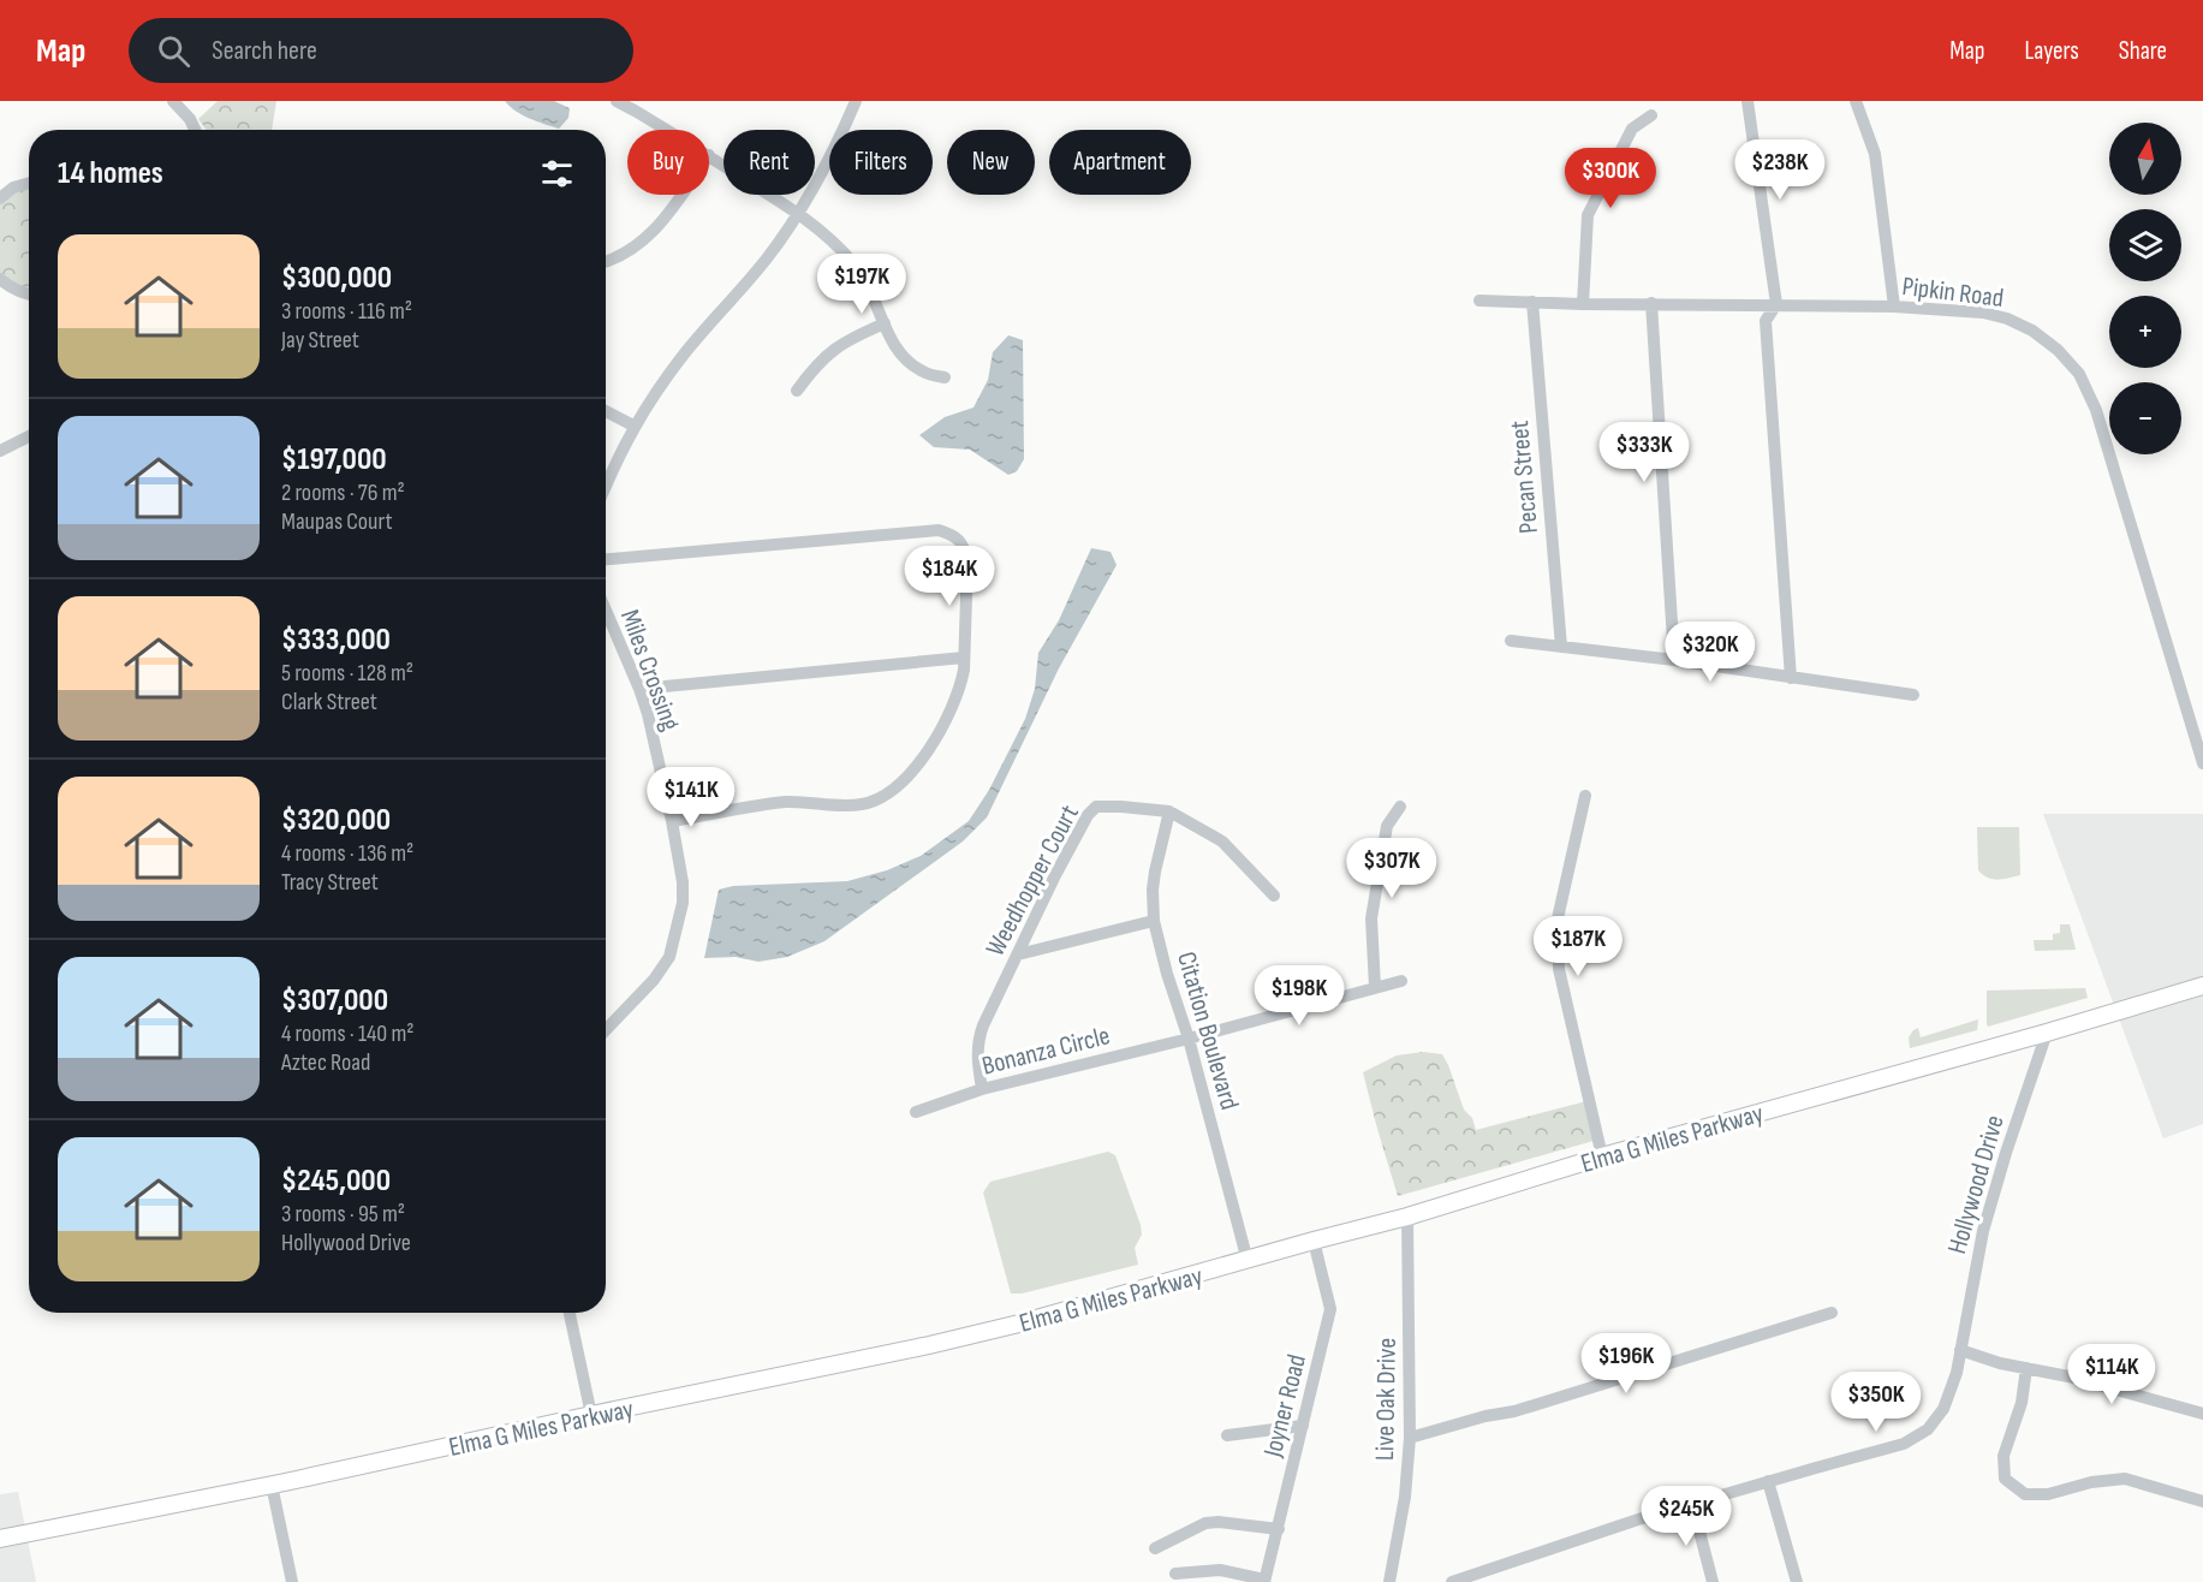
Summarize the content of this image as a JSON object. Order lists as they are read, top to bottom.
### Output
{
  "streets": {
    "main road": ["Elma G Miles Parkway"],
    "street": [
      "Pipkin Road",
      "Pecan Street",
      "Miles Crossing",
      "Weedhopper Court",
      "Citation Boulevard",
      "Bonanza Circle",
      "Hollywood Drive",
      "Live Oak Drive",
      "Joyner Road"
    ]
  },
  "crossings": [
    ["Pipkin Road", "Pecan Street"],
    ["Weedhopper Court", "Citation Boulevard"],
    ["Weedhopper Court", "Bonanza Circle"],
    ["Citation Boulevard", "Bonanza Circle"],
    ["Citation Boulevard", "Elma G Miles Parkway"],
    ["Elma G Miles Parkway", "Hollywood Drive"],
    ["Elma G Miles Parkway", "Live Oak Drive"],
    ["Elma G Miles Parkway", "Joyner Road"]
  ],
  "north": "top",
  "page": {
    "header": "Map",
    "search": "Search here",
    "nav": ["Map", "Layers", "Share"],
    "map_buttons": ["+", "−"],
    "chip": [
      "Buy",
      "Rent",
      "Filters",
      "New",
      "Apartment"
    ],
    "heading": "14 homes",
    "price": [
      "$238K",
      "$300K",
      "$197K",
      "$333K",
      "$184K",
      "$320K",
      "$141K",
      "$307K",
      "$187K",
      "$198K",
      "$196K",
      "$114K",
      "$350K",
      "$245K"
    ],
    "list": [
      {
        "name": "$300,000",
        "note": "3 rooms · 116 m² · Jay Street"
      },
      {
        "name": "$197,000",
        "note": "2 rooms · 76 m² · Maupas Court"
      },
      {
        "name": "$333,000",
        "note": "5 rooms · 128 m² · Clark Street"
      },
      {
        "name": "$320,000",
        "note": "4 rooms · 136 m² · Tracy Street"
      },
      {
        "name": "$307,000",
        "note": "4 rooms · 140 m² · Aztec Road"
      },
      {
        "name": "$245,000",
        "note": "3 rooms · 95 m² · Hollywood Drive"
      }
    ]
  }
}
